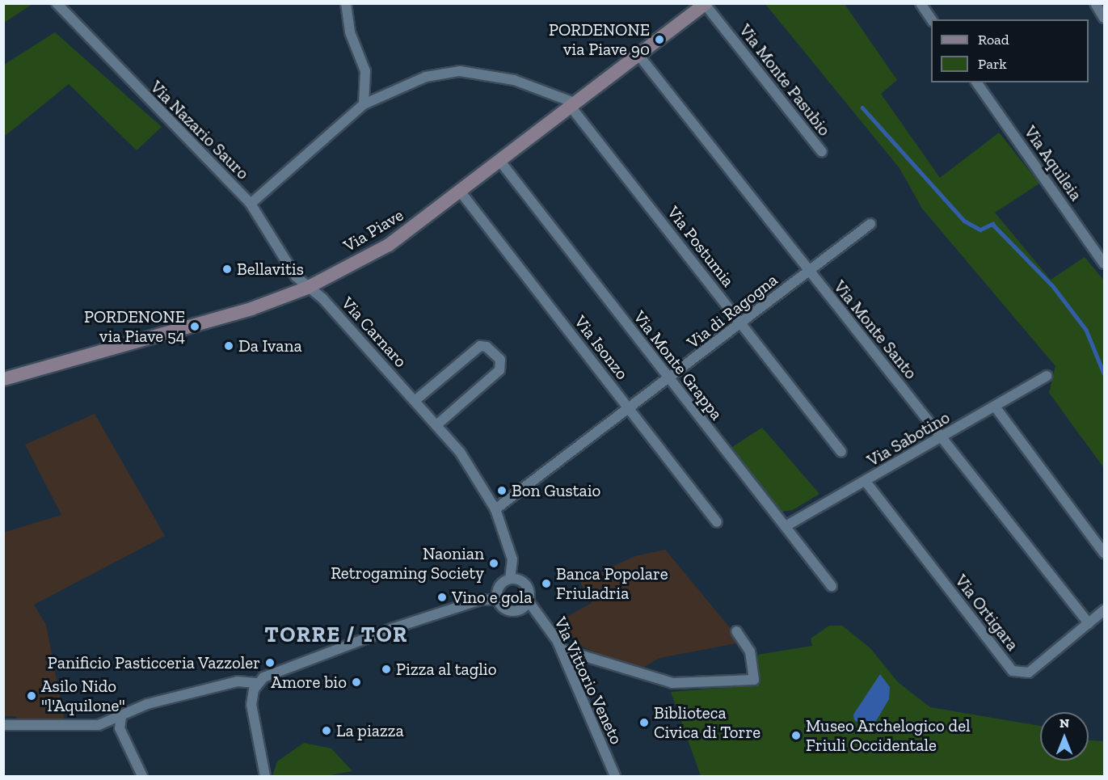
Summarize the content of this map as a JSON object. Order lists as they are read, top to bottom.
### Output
{
  "streets": {
    "street": [
      "Via Monte Pasubio",
      "Via Nazario Sauro",
      "Via Aquileia",
      "Via Piave",
      "Via Postumia",
      "Via di Ragogna",
      "Via Monte Santo",
      "Via Carnaro",
      "Via Isonzo",
      "Via Monte Grappa",
      "Via Sabotino",
      "Via Ortigara",
      "Via Vittorio Veneto"
    ]
  },
  "crossings": [
    ["Via Monte Pasubio", "Via Piave"],
    ["Via Nazario Sauro", "Via Piave"],
    ["Via Nazario Sauro", "Via Carnaro"],
    ["Via Piave", "Via Postumia"],
    ["Via Piave", "Via Monte Santo"],
    ["Via Piave", "Via Carnaro"],
    ["Via Piave", "Via Isonzo"],
    ["Via Piave", "Via Monte Grappa"],
    ["Via Postumia", "Via di Ragogna"],
    ["Via di Ragogna", "Via Monte Santo"],
    ["Via di Ragogna", "Via Carnaro"],
    ["Via di Ragogna", "Via Isonzo"],
    ["Via di Ragogna", "Via Monte Grappa"],
    ["Via Monte Santo", "Via Sabotino"],
    ["Via Monte Santo", "Via Ortigara"],
    ["Via Carnaro", "Via Vittorio Veneto"],
    ["Via Monte Grappa", "Via Sabotino"],
    ["Via Sabotino", "Via Ortigara"]
  ],
  "districts": ["TORRE / TOR"],
  "places": [
    "PORDENONE via Piave 90",
    "Bellavitis",
    "PORDENONE via Piave 54",
    "Da Ivana",
    "Bon Gustaio",
    "Naonian Retrogaming Society",
    "Banca Popolare Friuladria",
    "Vino e gola",
    "Panificio Pasticceria Vazzoler",
    "Pizza al taglio",
    "Amore bio",
    "Asilo Nido \"l'Aquilone\"",
    "Biblioteca Civica di Torre",
    "La piazza",
    "Museo Archelogico del Friuli Occidentale"
  ],
  "legend": ["Road", "Park"],
  "north": "top"
}
